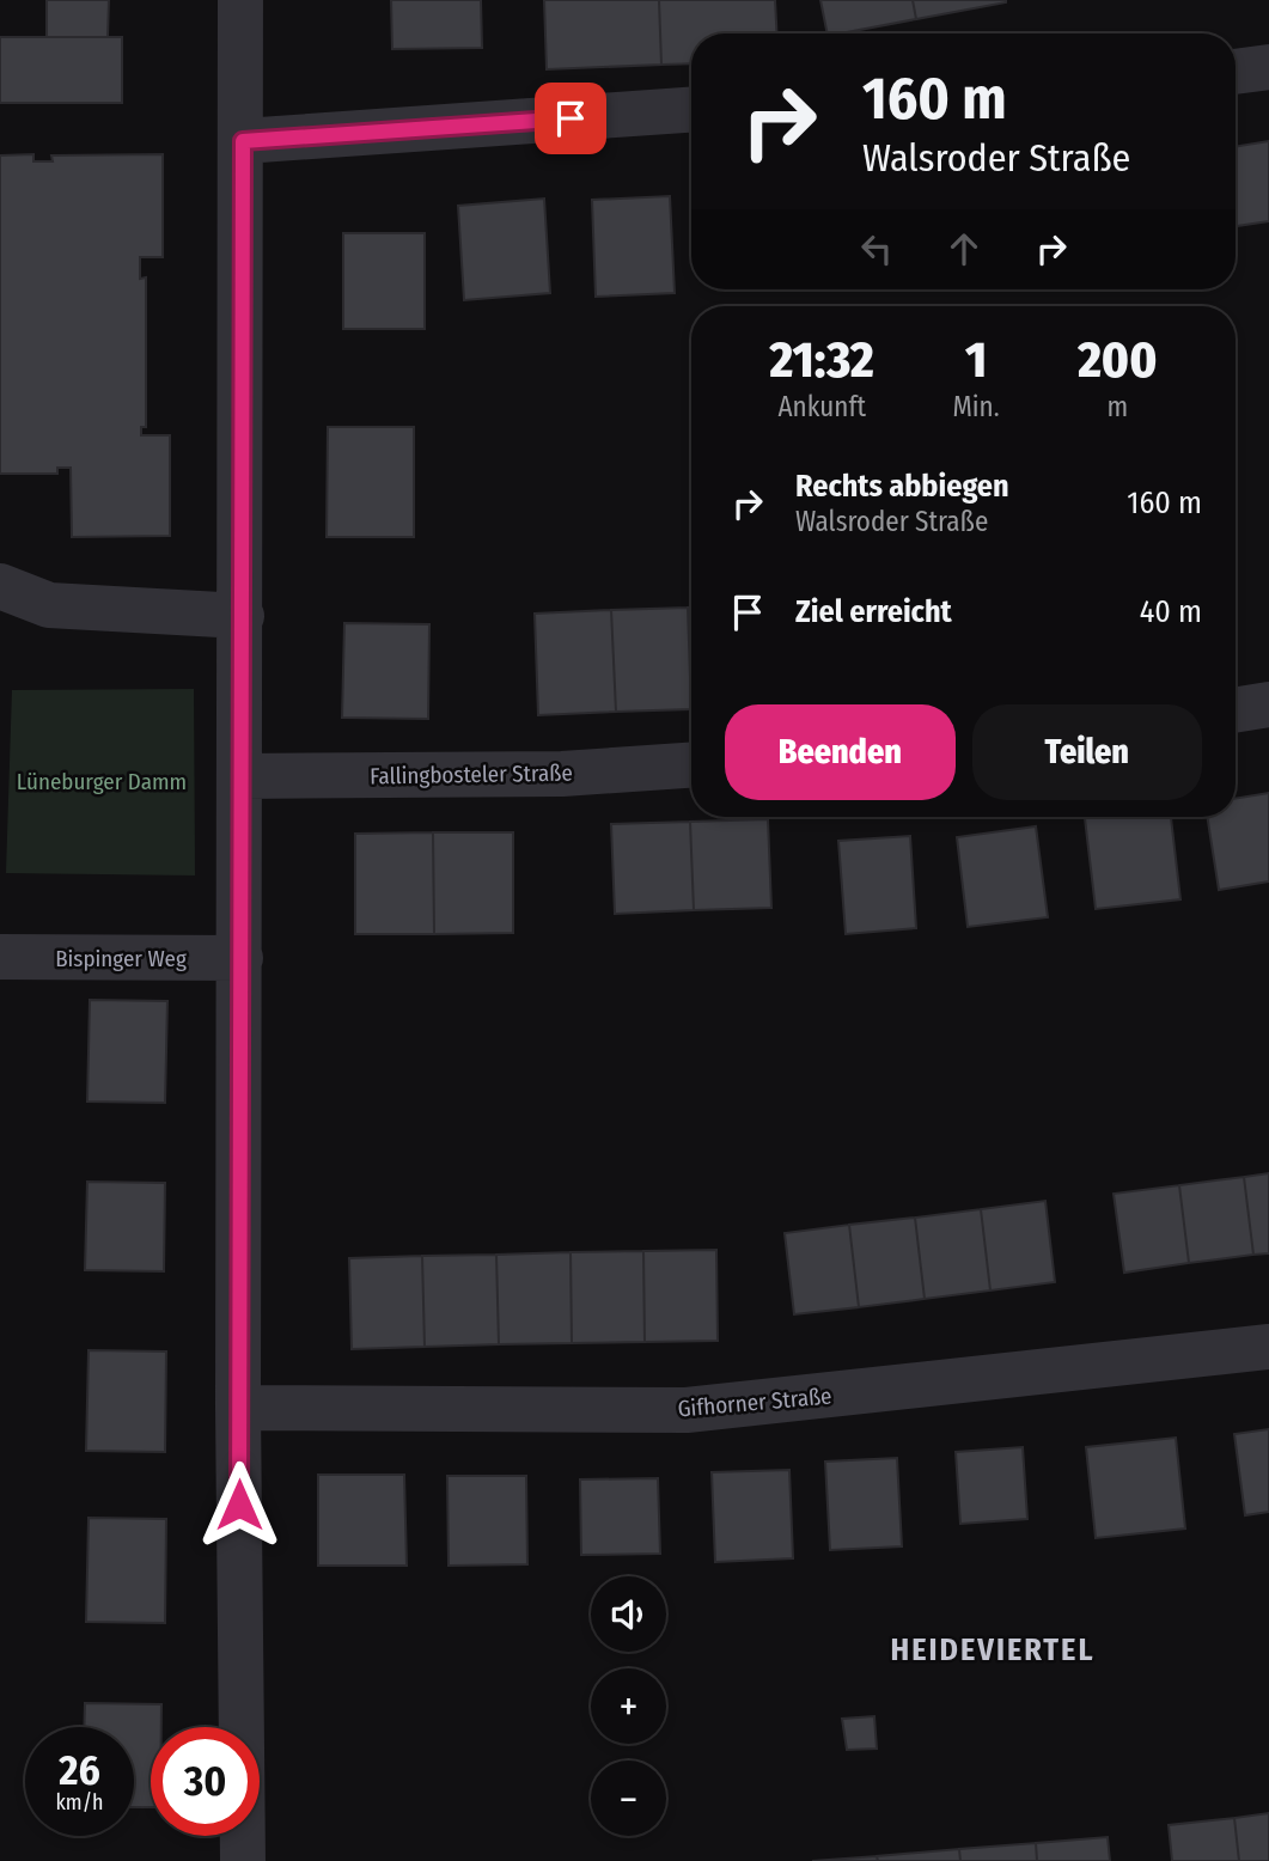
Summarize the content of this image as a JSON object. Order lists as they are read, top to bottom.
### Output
{
  "streets": {
    "street": ["Fallingbosteler Straße", "Bispinger Weg", "Gifhorner Straße"]
  },
  "districts": ["HEIDEVIERTEL"],
  "parks": ["Lüneburger Damm"],
  "page": {
    "turn": ["160 m", "Walsroder Straße"],
    "eta": [
      "21:32",
      "Ankunft",
      "1",
      "Min.",
      "200",
      "m"
    ],
    "list": [
      {
        "name": "Rechts abbiegen",
        "note": "Walsroder Straße",
        "value": "160 m"
      },
      {
        "name": "Ziel erreicht",
        "value": "40 m"
      }
    ],
    "buttons": ["Beenden", "Teilen"],
    "map_buttons": ["+", "−"],
    "speed": "26 km/h",
    "limit": "30"
  }
}
